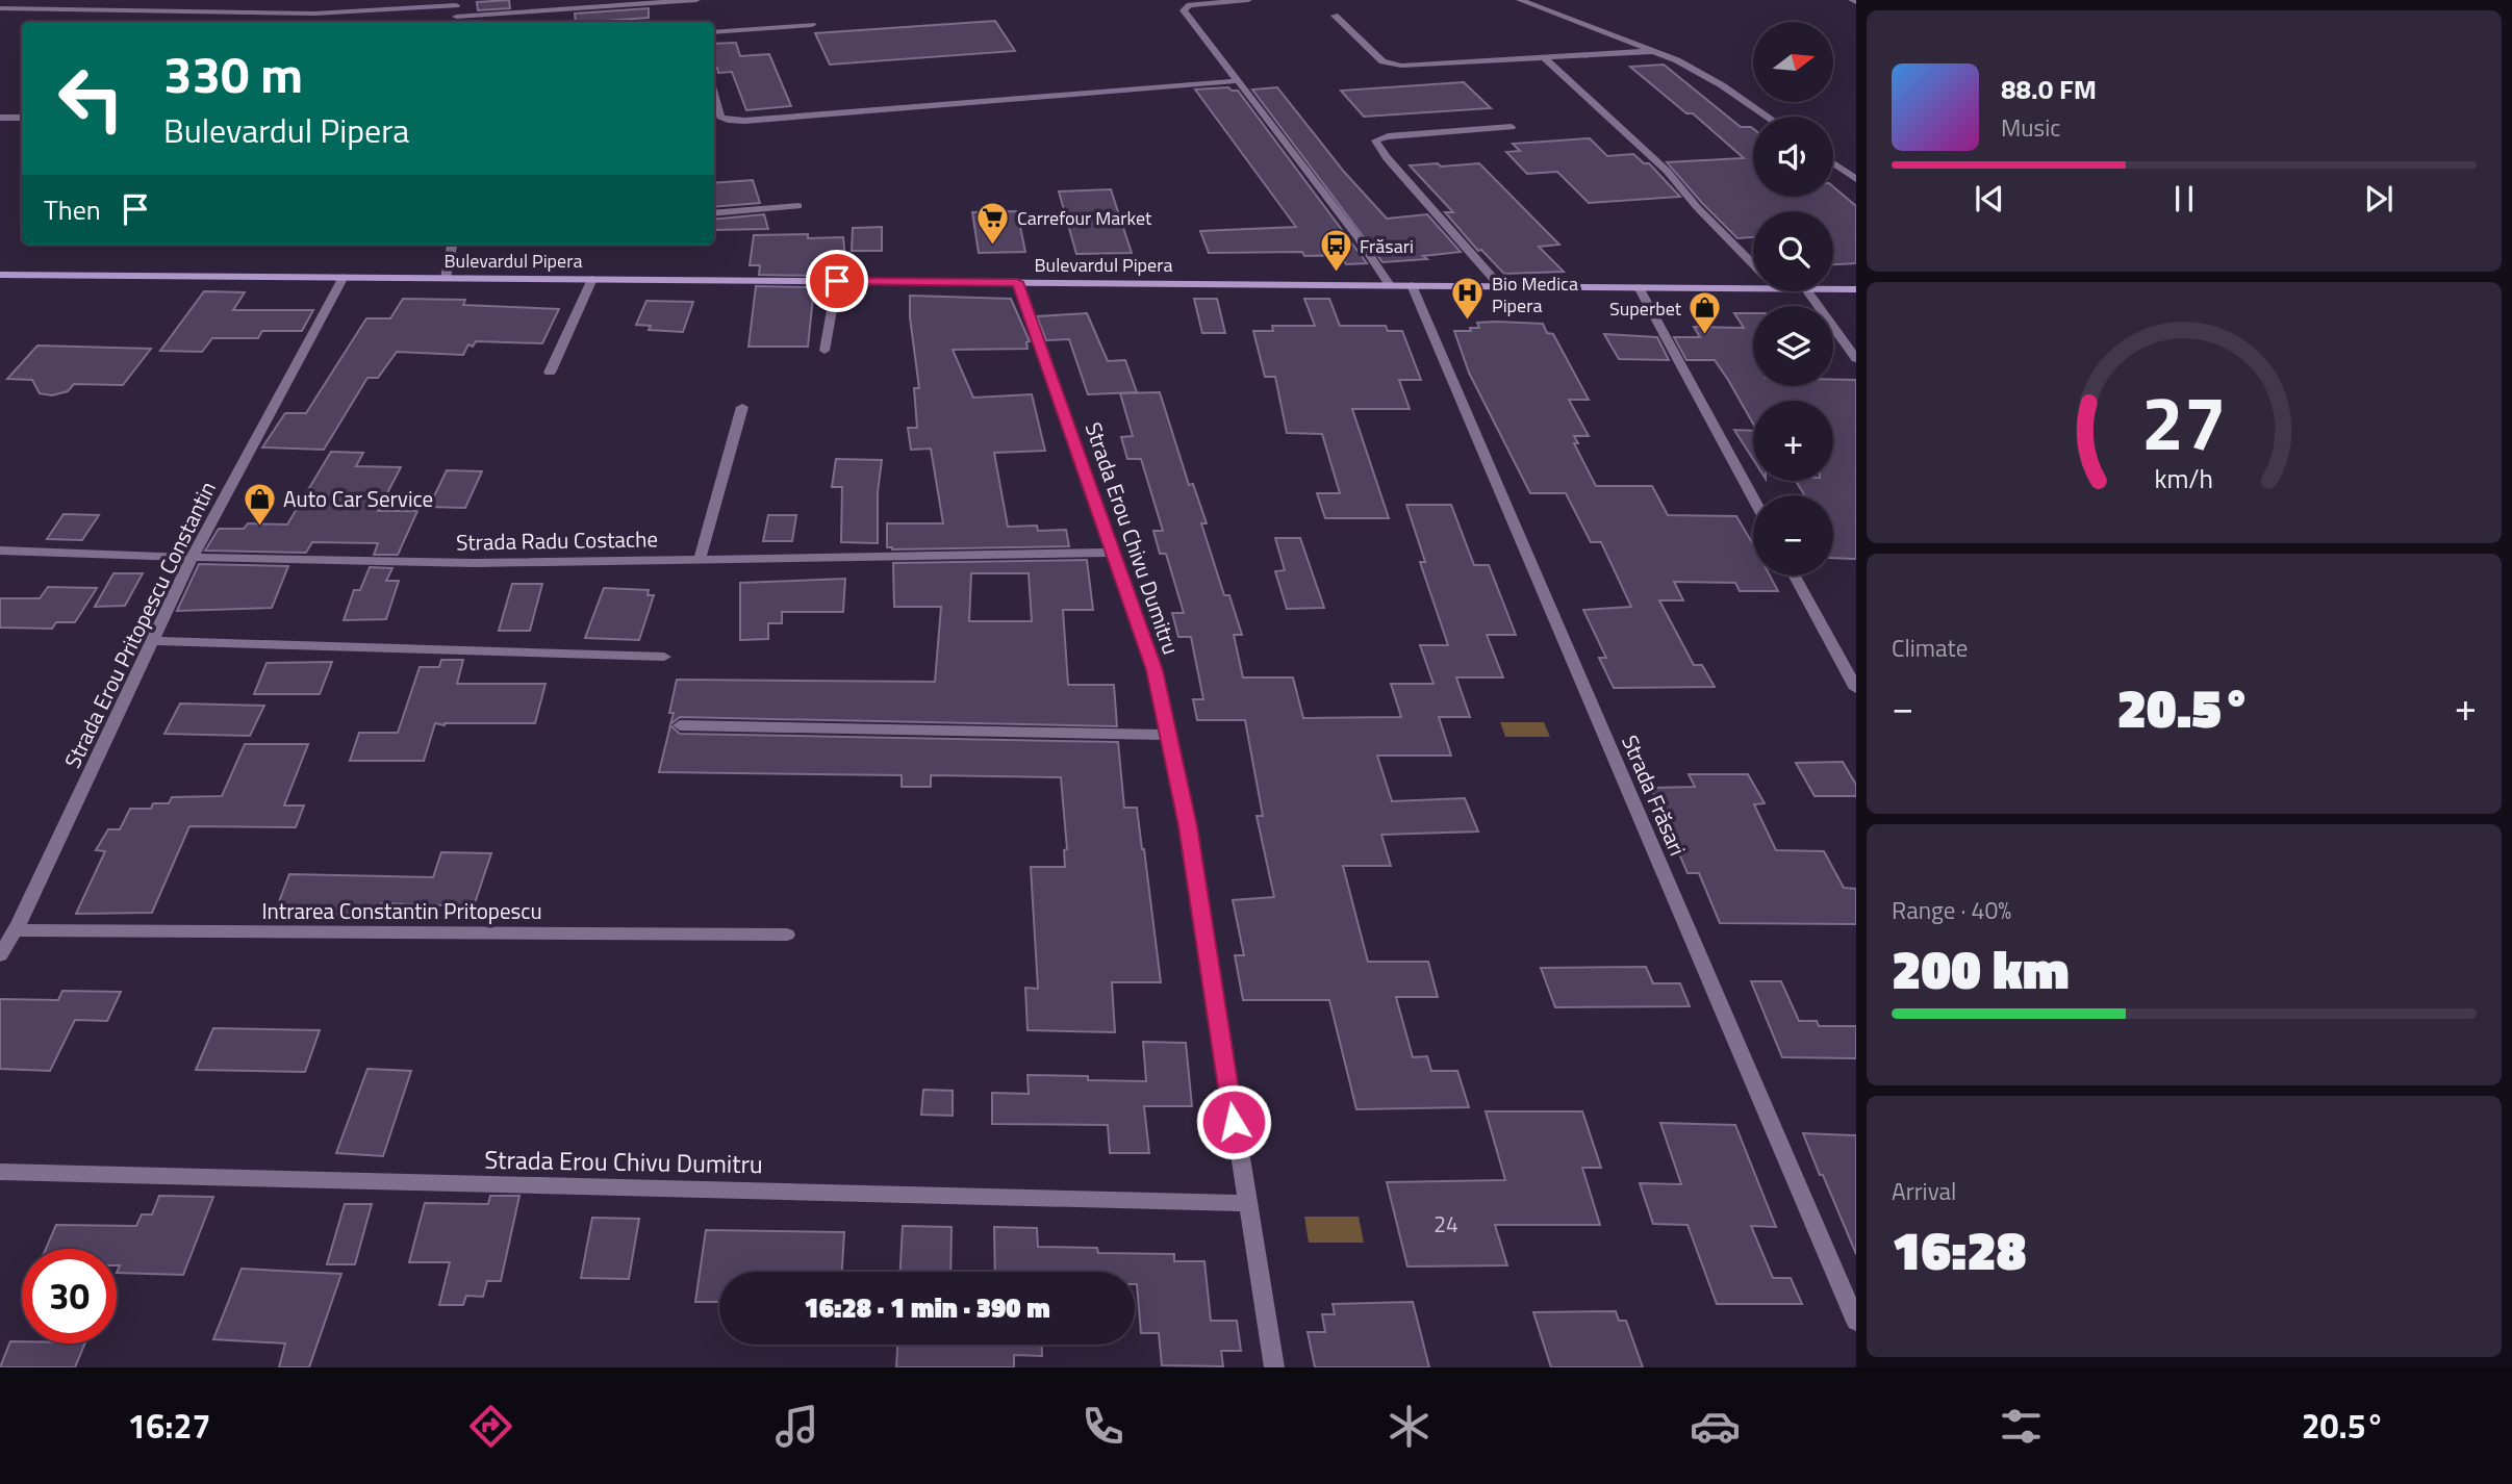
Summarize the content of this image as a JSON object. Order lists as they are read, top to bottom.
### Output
{
  "streets": {
    "main road": ["Bulevardul Pipera"],
    "street": [
      "Strada Erou Chivu Dumitru",
      "Strada Radu Costache",
      "Strada Erou Pritopescu Constantin",
      "Strada Frăsari",
      "Intrarea Constantin Pritopescu"
    ]
  },
  "crossings": [
    ["Bulevardul Pipera", "Strada Erou Chivu Dumitru"],
    ["Bulevardul Pipera", "Strada Erou Pritopescu Constantin"],
    ["Bulevardul Pipera", "Strada Frăsari"],
    ["Strada Erou Chivu Dumitru", "Strada Radu Costache"],
    ["Strada Radu Costache", "Strada Erou Pritopescu Constantin"],
    ["Strada Erou Pritopescu Constantin", "Intrarea Constantin Pritopescu"]
  ],
  "places": {
    "supermarket": ["Carrefour Market"],
    "bus stop": ["Frăsari"],
    "hospital": ["Bio Medica Pipera"],
    "shop": ["Superbet", "Auto Car Service"]
  },
  "house_numbers": ["24"],
  "north": "right",
  "page": {
    "map_buttons": ["+", "−"],
    "turn": ["330 m", "Bulevardul Pipera"],
    "song": ["88.0 FM", "Music"],
    "then": "Then",
    "tile": [
      "Climate",
      ["Range · 40%", "200 km"],
      ["Arrival", "16:28"]
    ],
    "heat": ["−", "20.5°", "+"],
    "limit": "30",
    "trip": "16:28 · 1 min · 390 m",
    "tabs": ["16:27", "20.5°"],
    "gauge": ["27", "km/h"]
  }
}
